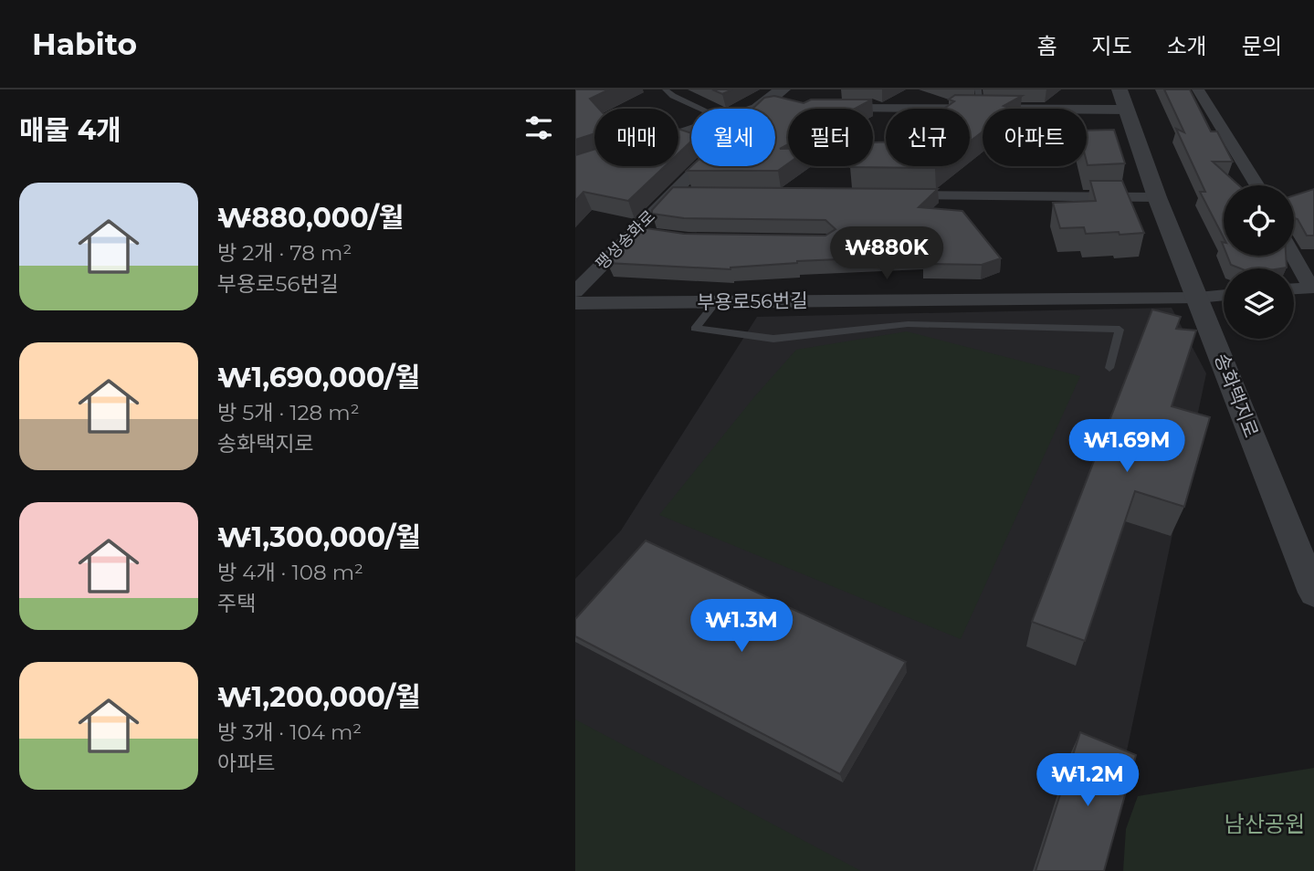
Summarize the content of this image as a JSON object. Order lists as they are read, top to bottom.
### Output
{
  "streets": {
    "street": ["팽성송화로", "부용로56번길", "송화택지로"]
  },
  "crossings": [
    ["부용로56번길", "송화택지로"]
  ],
  "parks": ["남산공원"],
  "page": {
    "header": "Habito",
    "nav": [
      "홈",
      "지도",
      "소개",
      "문의"
    ],
    "heading": "매물 4개",
    "chip": [
      "매매",
      "월세",
      "필터",
      "신규",
      "아파트"
    ],
    "list": [
      {
        "name": "₩880,000/월",
        "note": "방 2개 · 78 m² · 부용로56번길"
      },
      {
        "name": "₩1,690,000/월",
        "note": "방 5개 · 128 m² · 송화택지로"
      },
      {
        "name": "₩1,300,000/월",
        "note": "방 4개 · 108 m² · 주택"
      },
      {
        "name": "₩1,200,000/월",
        "note": "방 3개 · 104 m² · 아파트"
      }
    ],
    "price": [
      "₩880K",
      "₩1.69M",
      "₩1.3M",
      "₩1.2M"
    ]
  }
}
